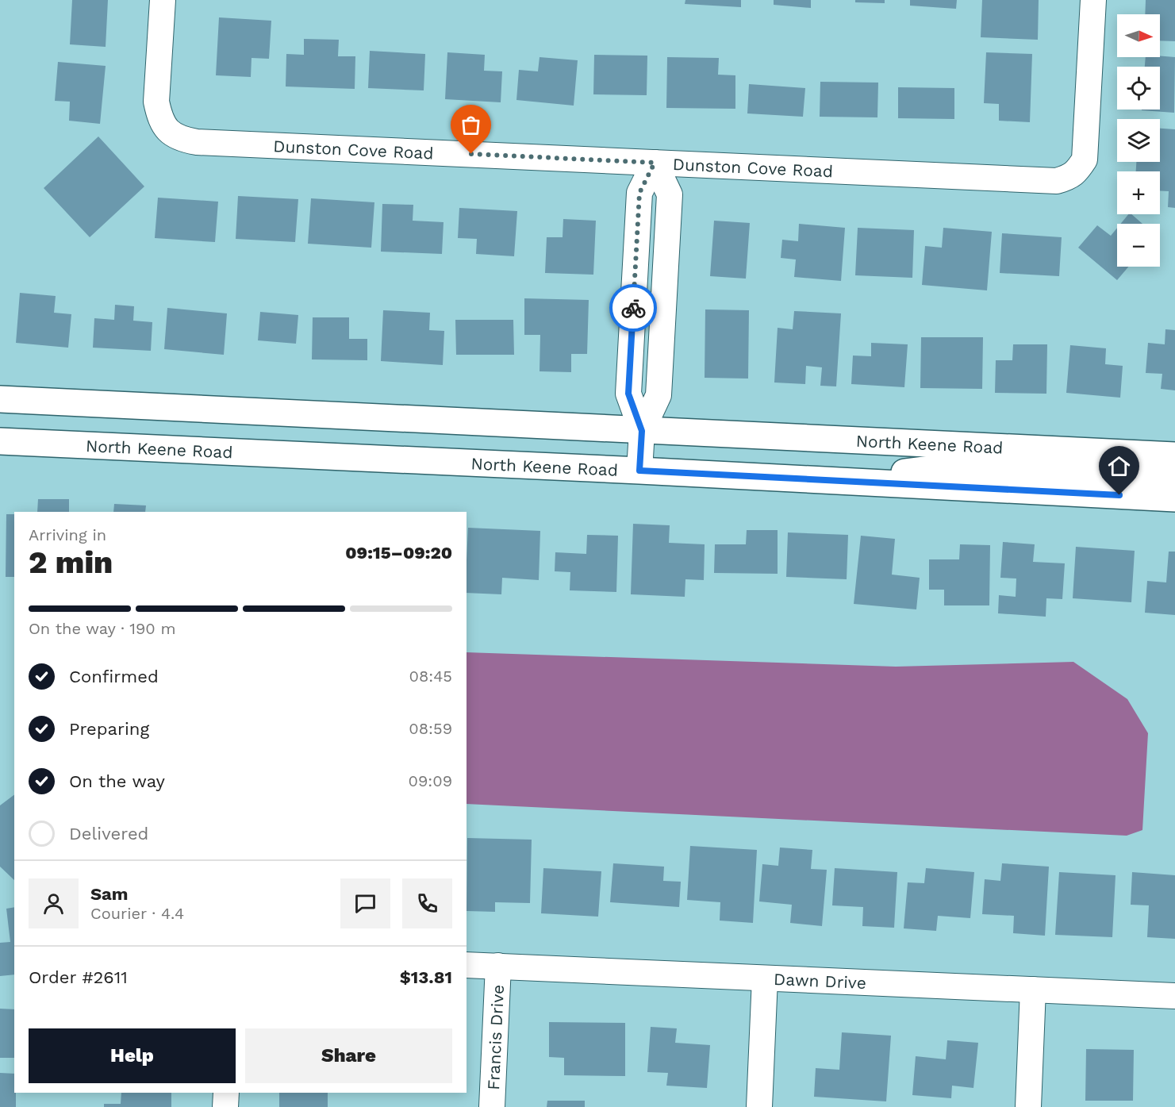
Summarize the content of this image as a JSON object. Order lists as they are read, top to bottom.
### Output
{
  "streets": {
    "main road": ["North Keene Road"],
    "street": ["Dunston Cove Road", "Dawn Drive", "Francis Drive"]
  },
  "crossings": [
    ["Dawn Drive", "Francis Drive"]
  ],
  "north": "right",
  "page": {
    "map_buttons": ["+", "−"],
    "heading": ["2 min", "Arriving in", "09:15–09:20"],
    "panel": [
      "Sam",
      "Courier · 4.4",
      "Order #2611",
      "$13.81"
    ],
    "bar": "On the way · 190 m",
    "list": [
      ["Confirmed", "08:45"],
      ["Preparing", "08:59"],
      ["On the way", "09:09"],
      "Delivered"
    ],
    "buttons": ["Help", "Share"]
  }
}
